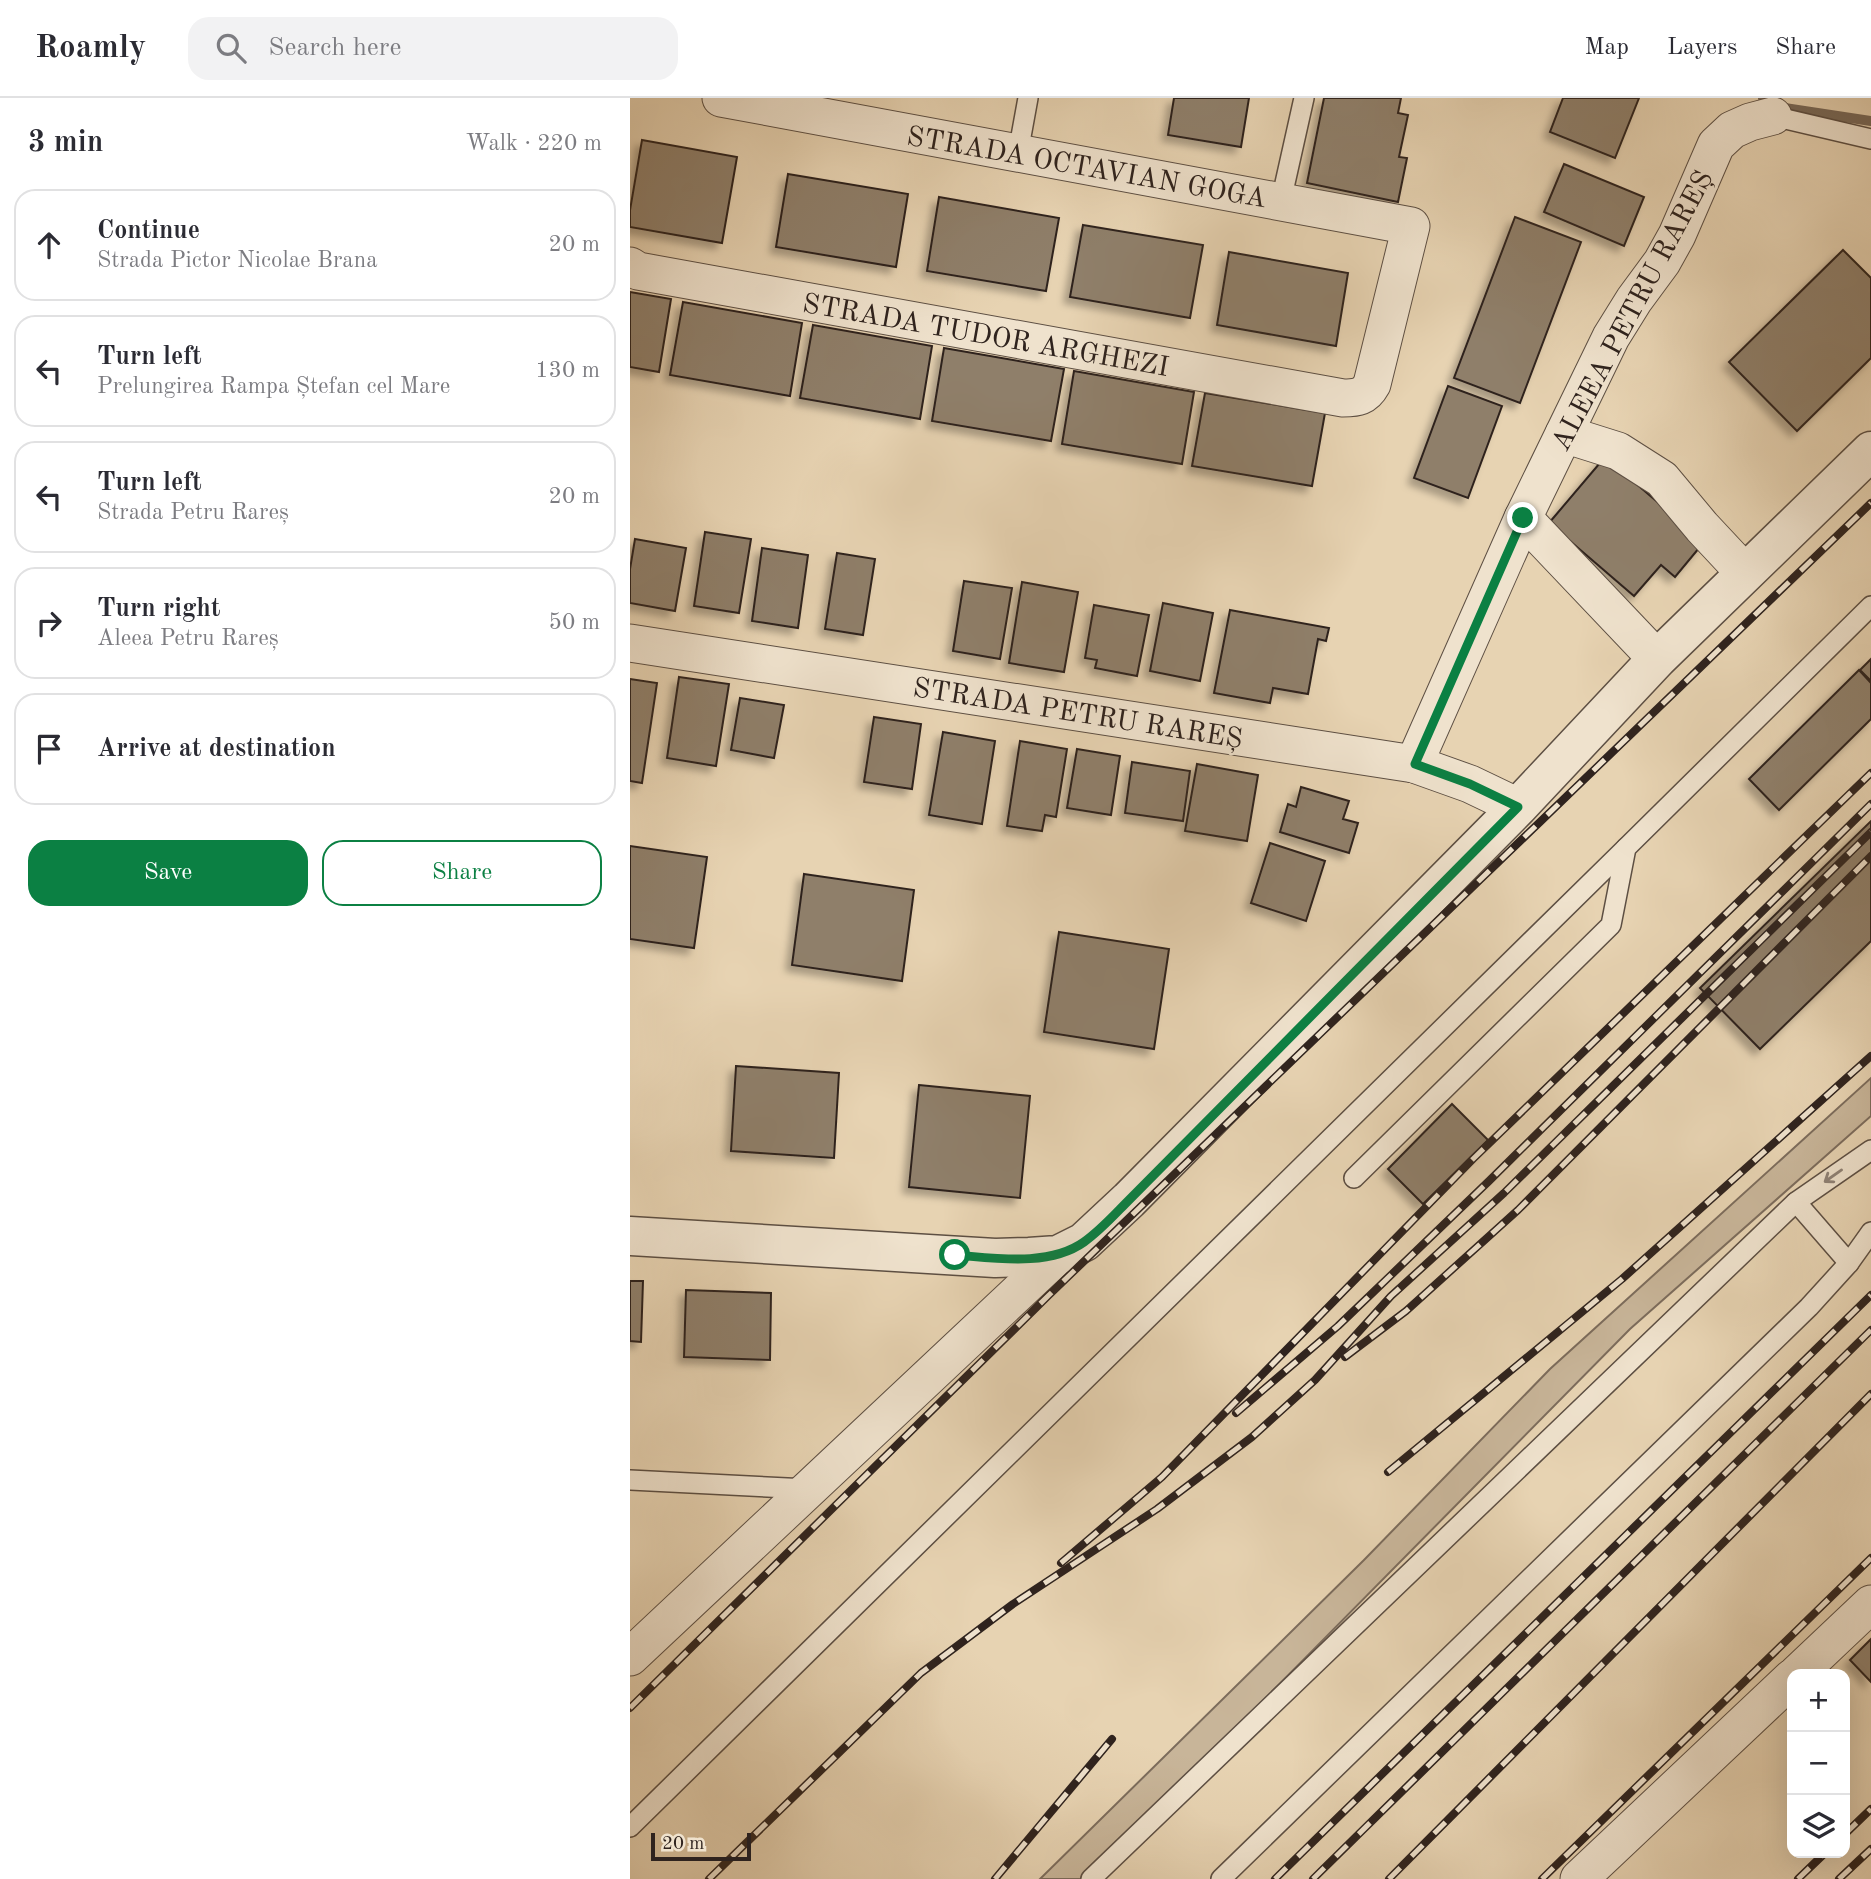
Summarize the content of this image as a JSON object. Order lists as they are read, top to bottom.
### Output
{
  "streets": {
    "street": [
      "STRADA OCTAVIAN GOGA",
      "ALEEA PETRU RAREȘ",
      "STRADA TUDOR ARGHEZI",
      "STRADA PETRU RAREȘ"
    ]
  },
  "crossings": [
    ["STRADA OCTAVIAN GOGA", "STRADA TUDOR ARGHEZI"],
    ["ALEEA PETRU RAREȘ", "STRADA PETRU RAREȘ"]
  ],
  "scale_bar": "20 m",
  "page": {
    "header": "Roamly",
    "search": "Search here",
    "nav": ["Map", "Layers", "Share"],
    "heading": ["3 min", "Walk · 220 m"],
    "list": [
      ["Continue", "Strada Pictor Nicolae Brana", "20 m"],
      ["Turn left", "Prelungirea Rampa Ștefan cel Mare", "130 m"],
      ["Turn left", "Strada Petru Rareș", "20 m"],
      ["Turn right", "Aleea Petru Rareș", "50 m"],
      "Arrive at destination"
    ],
    "buttons": ["Save", "Share"],
    "map_buttons": ["+", "−"],
    "scale": "20 m"
  }
}
